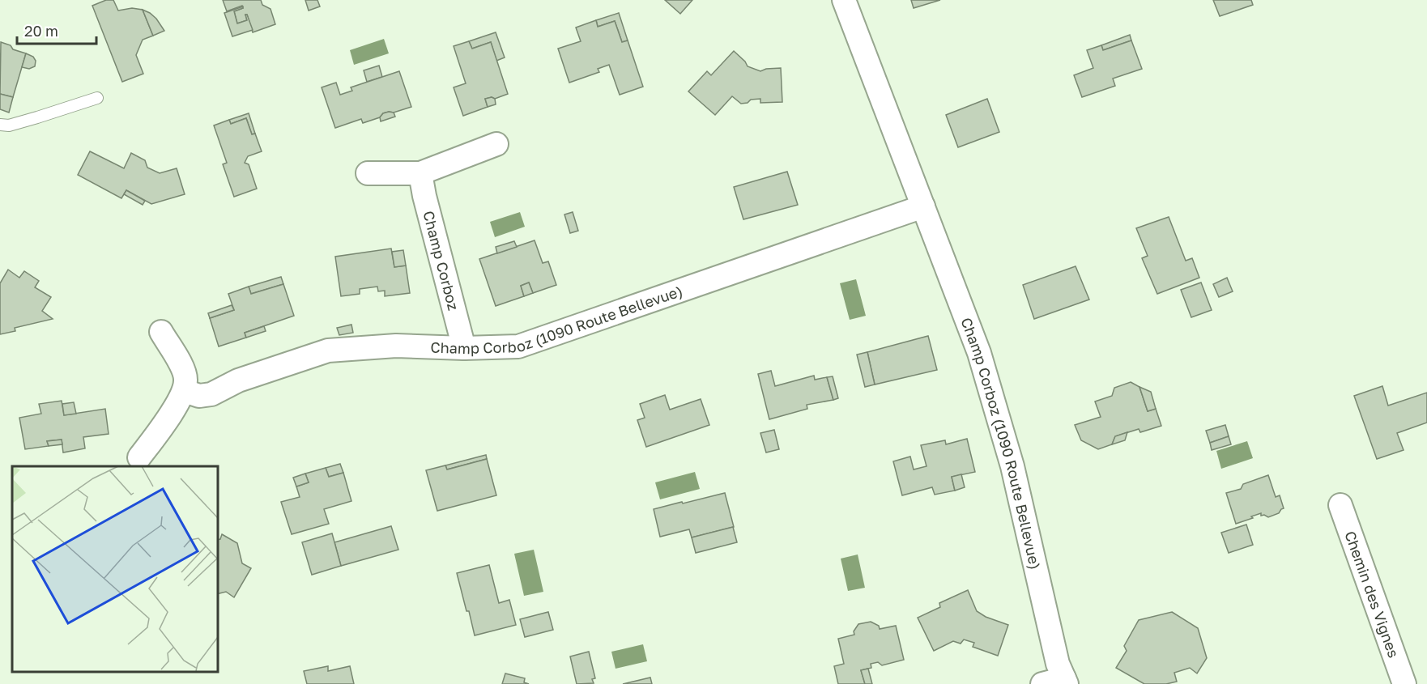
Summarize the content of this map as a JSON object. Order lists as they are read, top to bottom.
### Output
{
  "streets": {
    "street": ["Champ Corboz", "Champ Corboz (1090 Route Bellevue)", "Chemin des Vignes"]
  },
  "crossings": [
    ["Champ Corboz", "Champ Corboz (1090 Route Bellevue)"]
  ],
  "scale_bar": "20 m"
}
